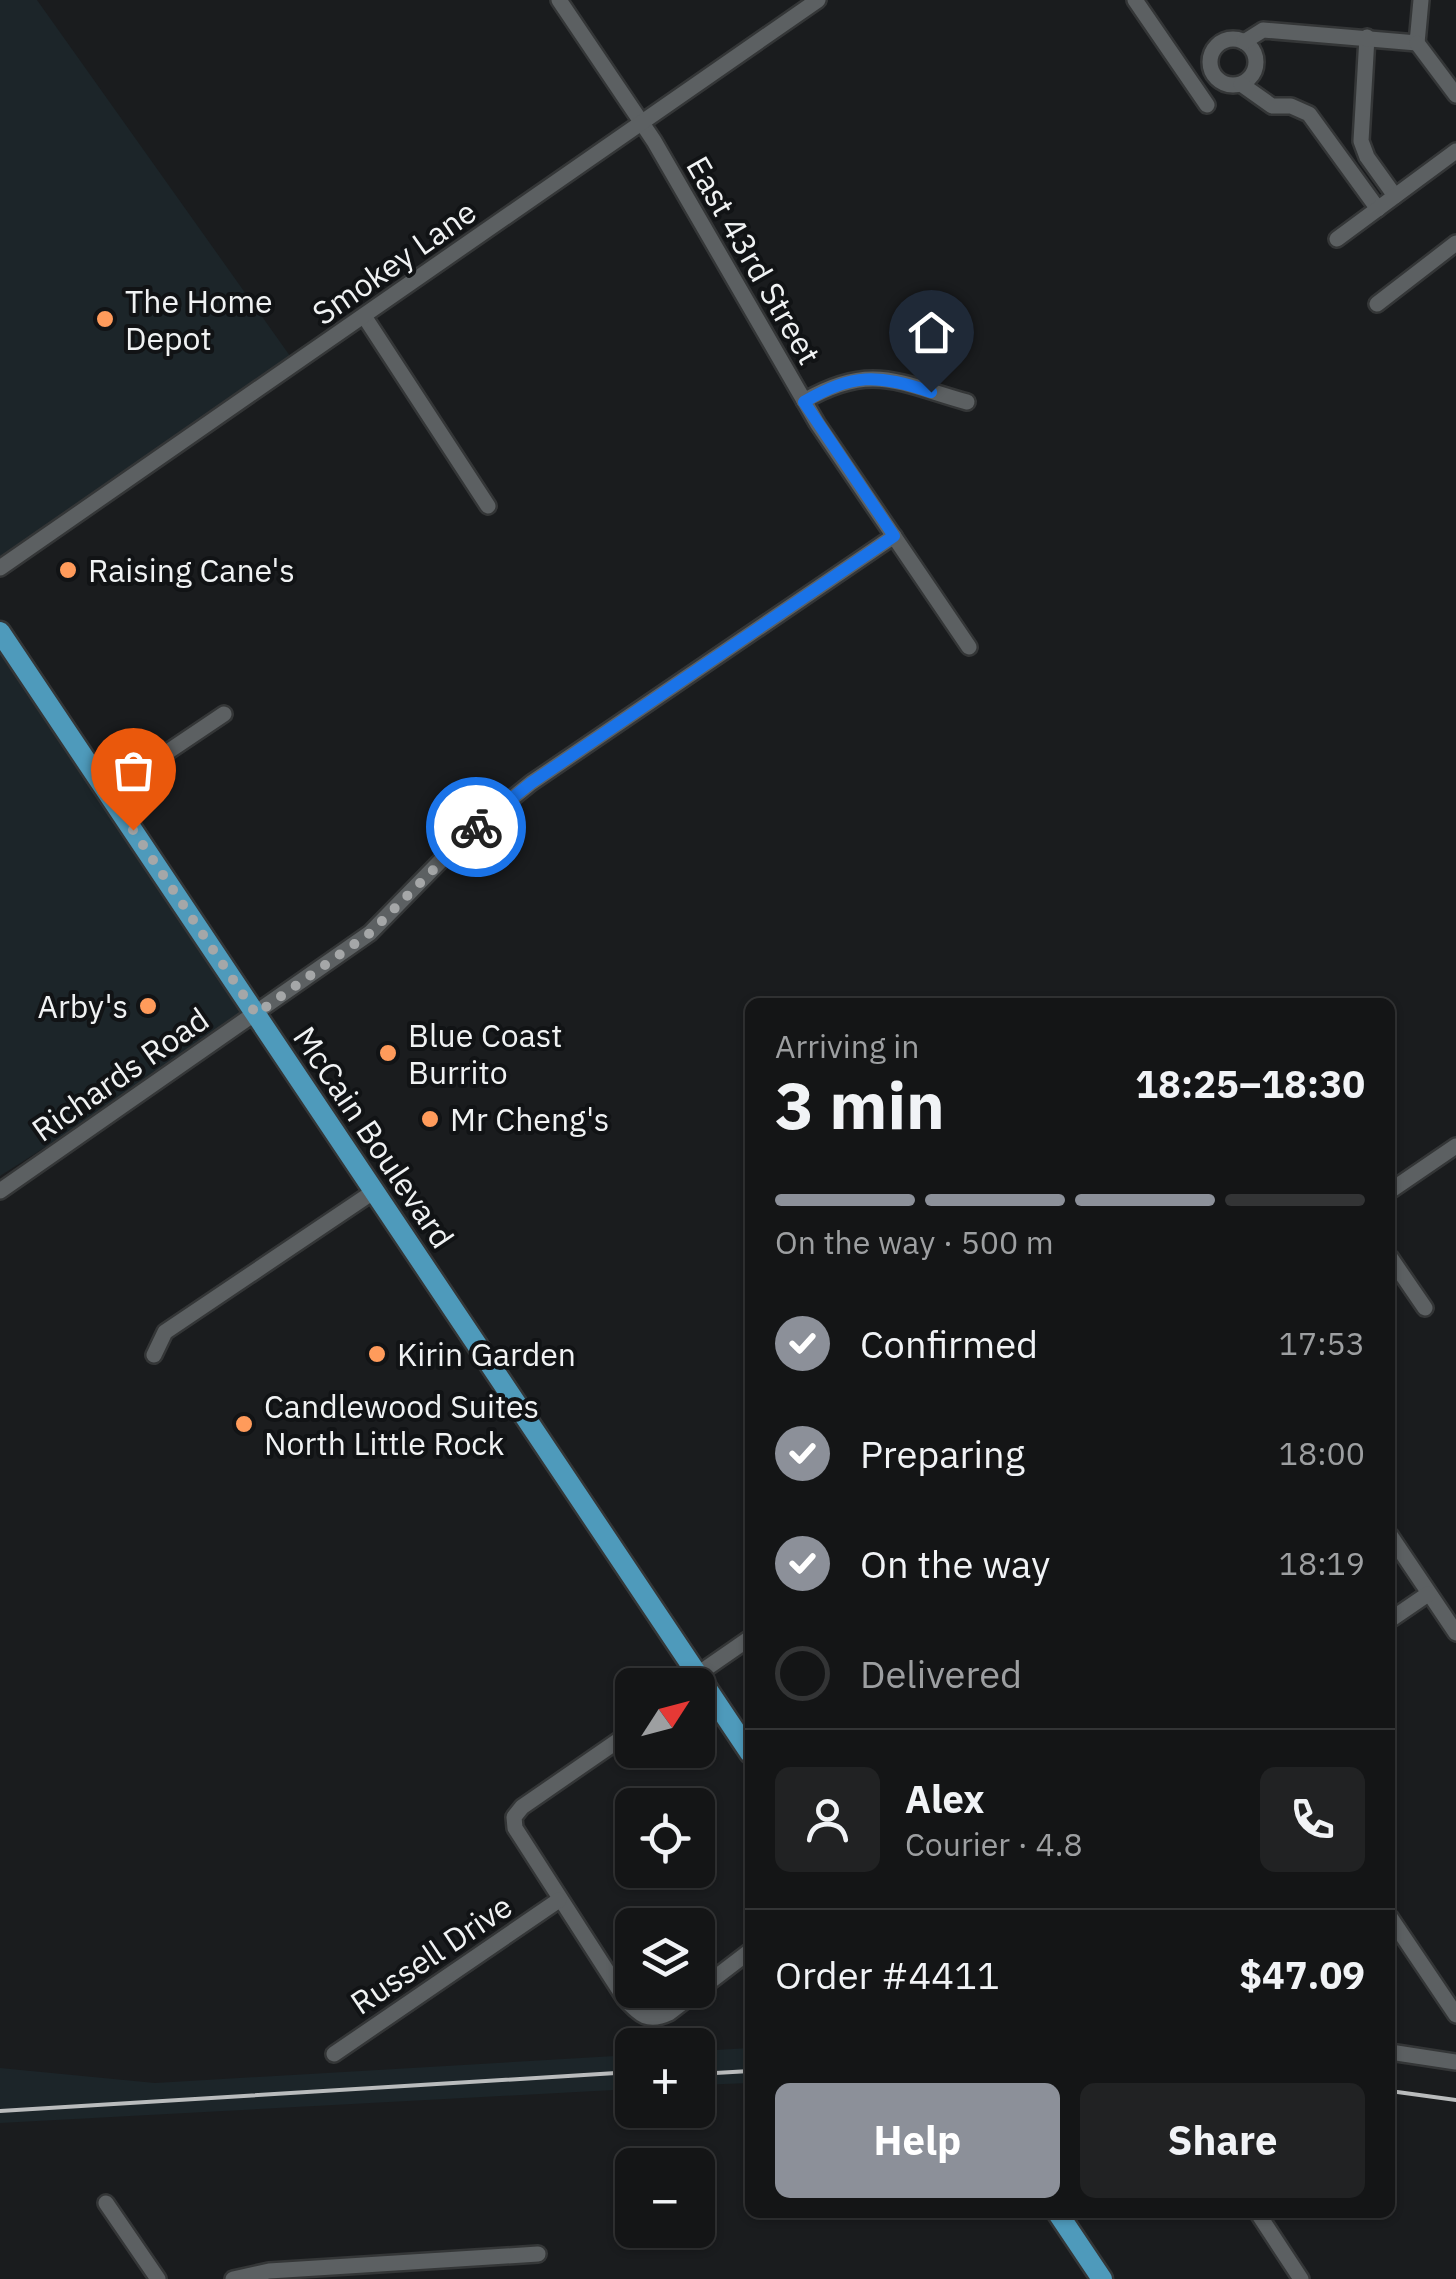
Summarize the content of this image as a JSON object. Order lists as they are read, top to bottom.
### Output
{
  "streets": {
    "main road": ["McCain Boulevard"],
    "street": [
      "East 43rd Street",
      "Smokey Lane",
      "Richards Road",
      "Russell Drive"
    ]
  },
  "crossings": [
    ["East 43rd Street", "Smokey Lane"],
    ["East 43rd Street", "Richards Road"],
    ["Richards Road", "McCain Boulevard"]
  ],
  "places": [
    "The Home Depot",
    "Raising Cane's",
    "Arby's",
    "Blue Coast Burrito",
    "Mr Cheng's",
    "Kirin Garden",
    "Candlewood Suites North Little Rock"
  ],
  "north": "top right",
  "page": {
    "heading": ["3 min", "Arriving in", "18:25–18:30"],
    "panel": [
      "Alex",
      "Courier · 4.8",
      "Order #4411",
      "$47.09"
    ],
    "bar": "On the way · 500 m",
    "list": [
      ["Confirmed", "17:53"],
      ["Preparing", "18:00"],
      ["On the way", "18:19"],
      "Delivered"
    ],
    "map_buttons": ["+", "−"],
    "buttons": ["Help", "Share"]
  }
}
